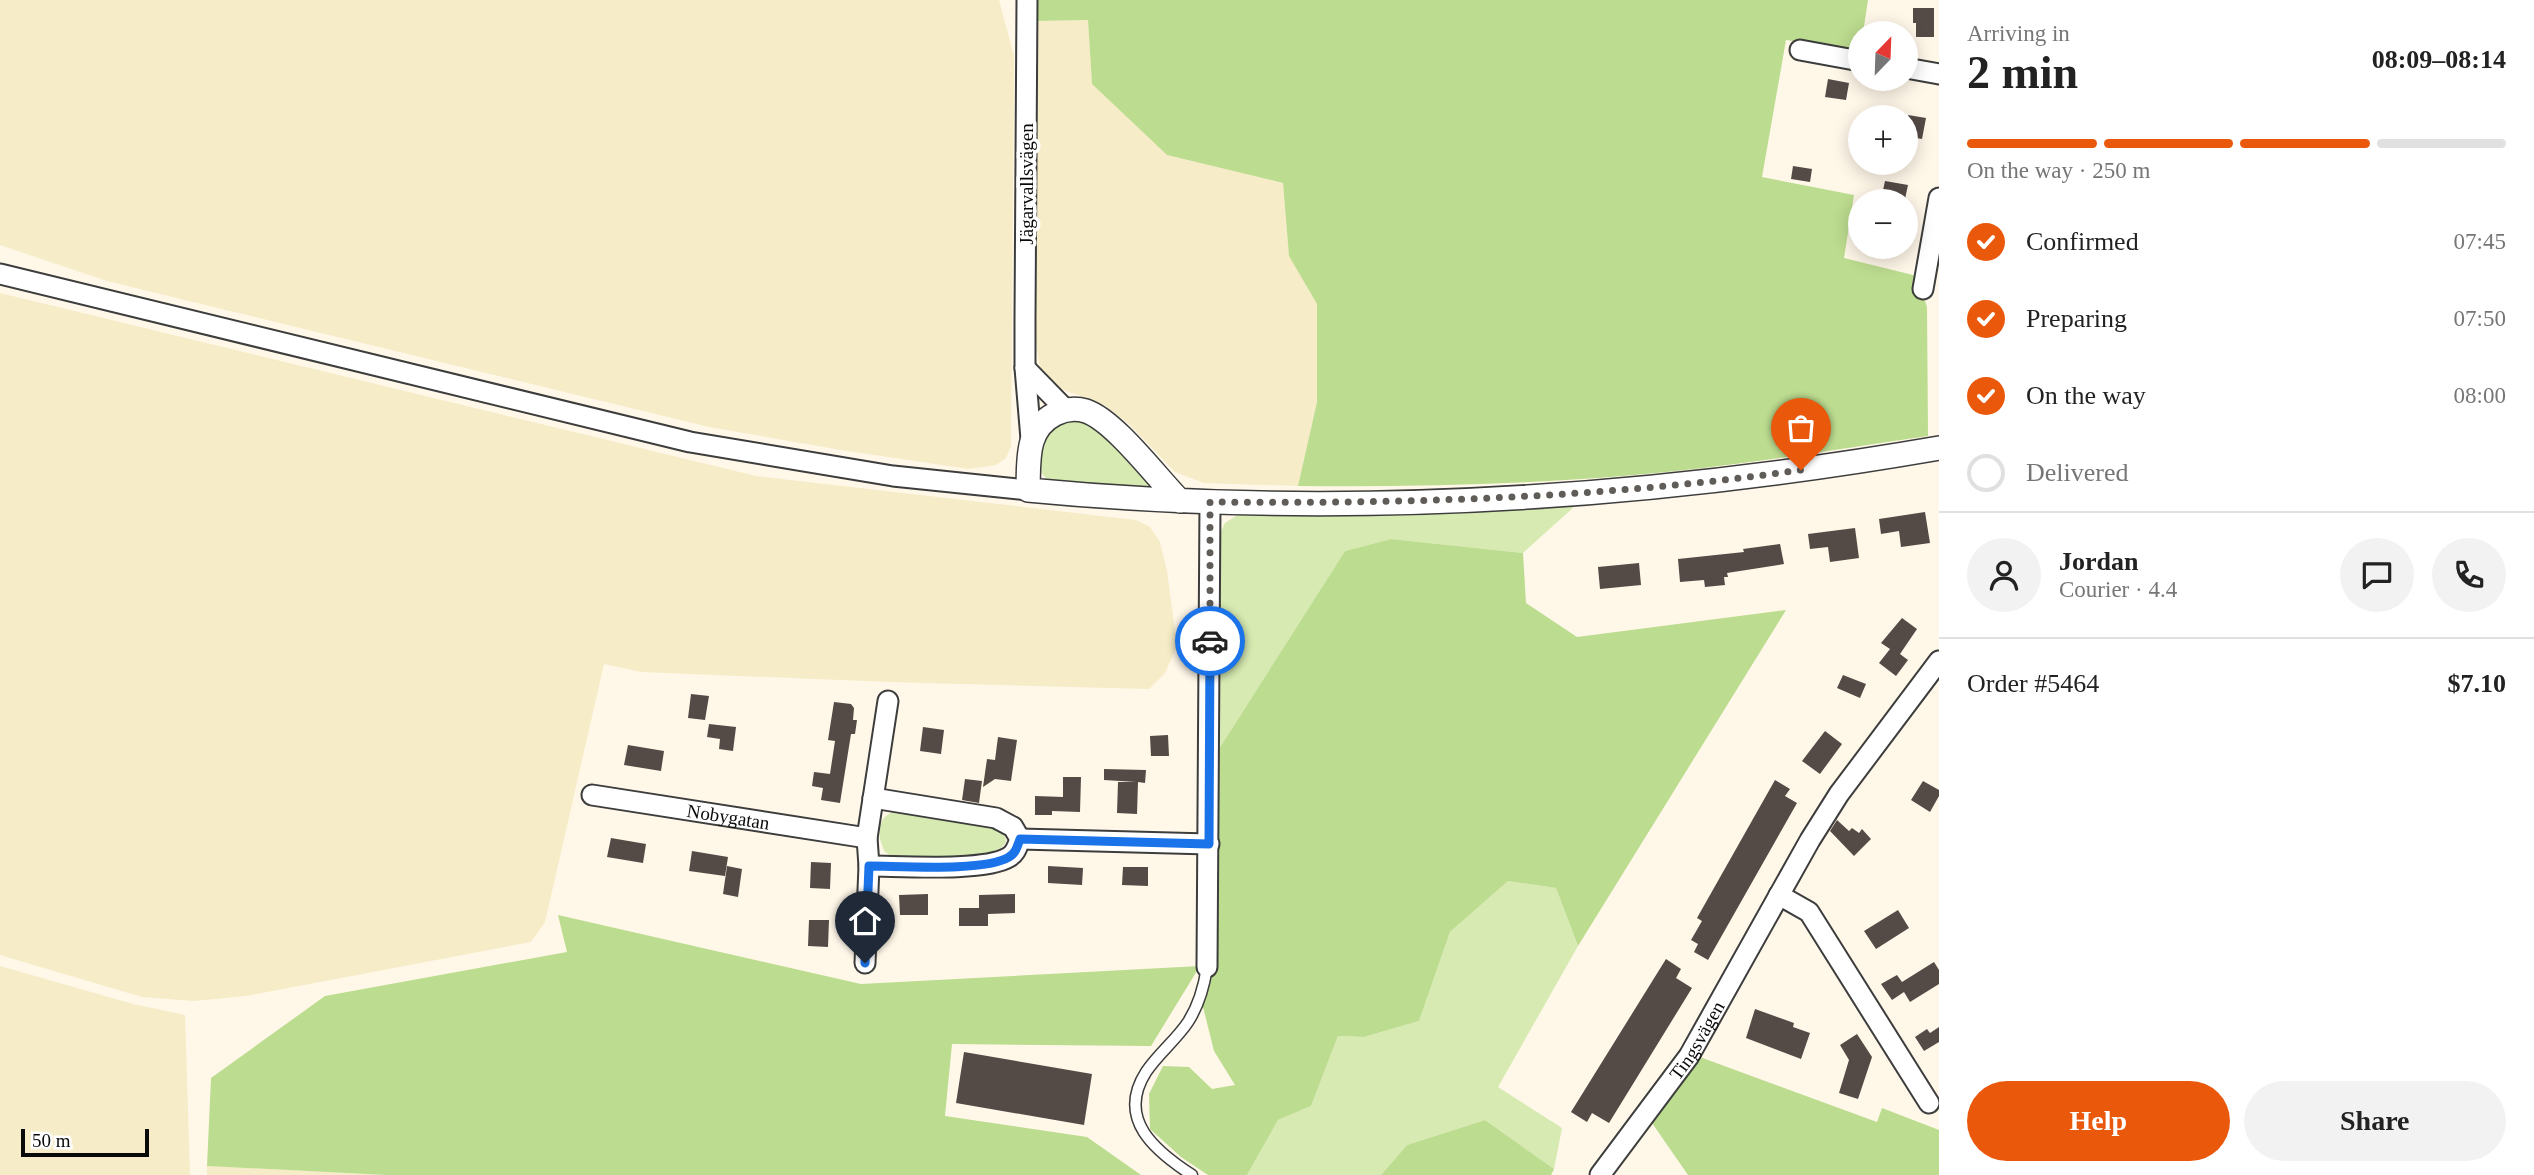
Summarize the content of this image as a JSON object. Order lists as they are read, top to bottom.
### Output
{
  "streets": {
    "street": ["Jägarvallsvägen", "Nobygatan", "Tingsvägen"]
  },
  "scale_bar": "50 m",
  "north": "top right",
  "page": {
    "heading": ["2 min", "Arriving in", "08:09–08:14"],
    "panel": [
      "Jordan",
      "Courier · 4.4",
      "Order #5464",
      "$7.10"
    ],
    "map_buttons": ["+", "−"],
    "bar": "On the way · 250 m",
    "list": [
      ["Confirmed", "07:45"],
      ["Preparing", "07:50"],
      ["On the way", "08:00"],
      "Delivered"
    ],
    "buttons": ["Help", "Share"],
    "scale": "50 m"
  }
}
